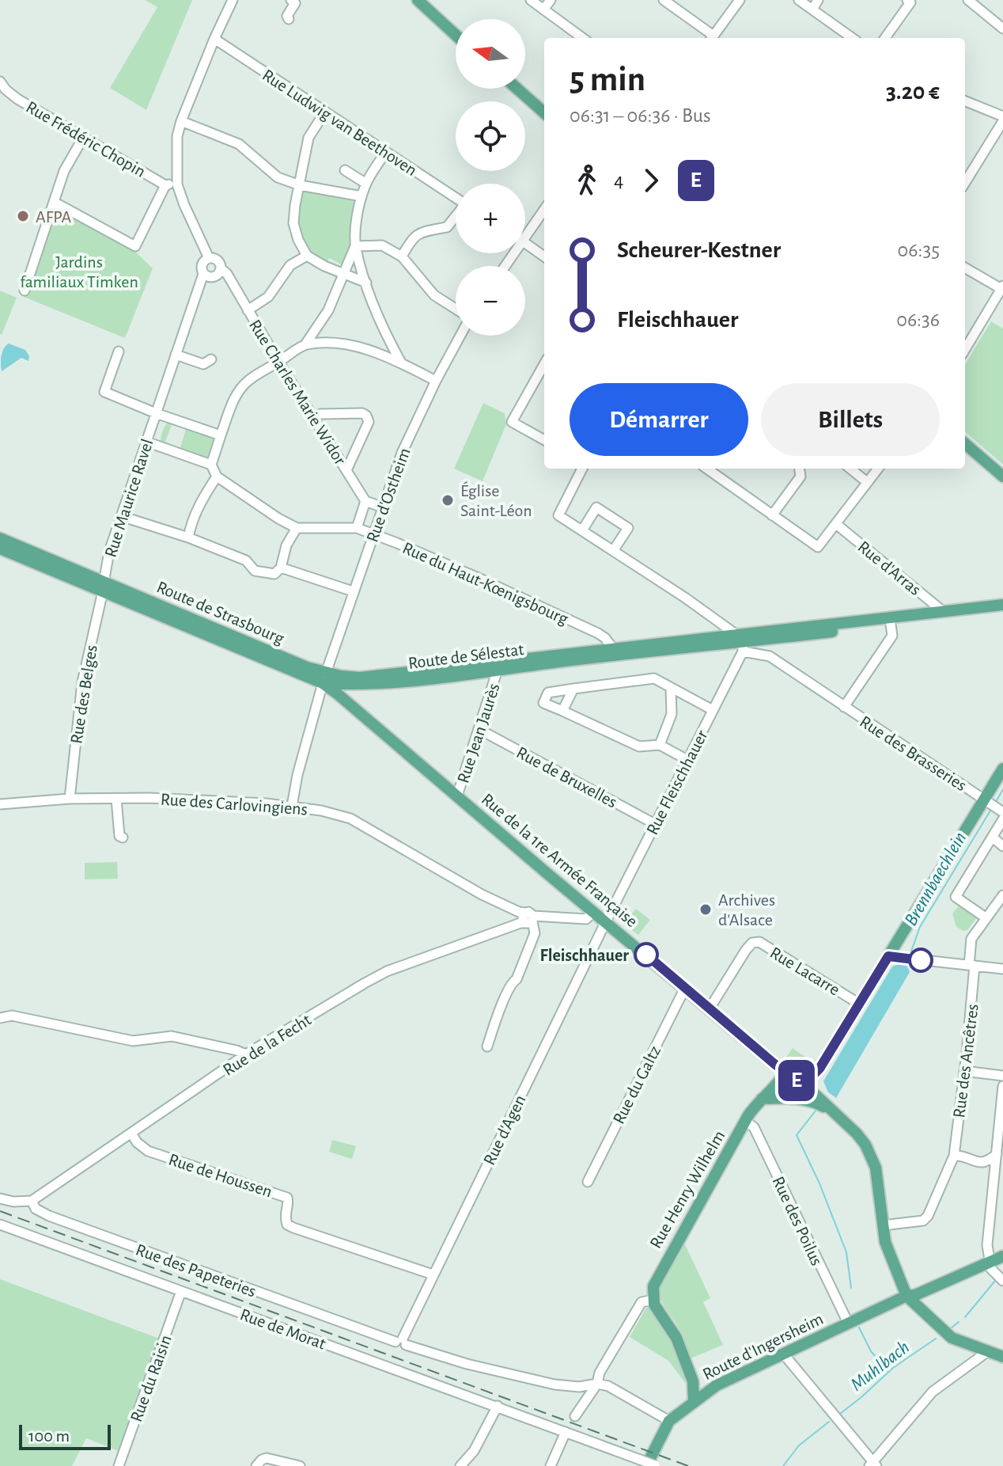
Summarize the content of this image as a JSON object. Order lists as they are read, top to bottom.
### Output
{
  "streets": {
    "main road": [
      "Route de Strasbourg",
      "Route de Sélestat",
      "Rue de la 1re Armée Française",
      "Rue Henry Wilhelm",
      "Route d'Ingersheim"
    ],
    "street": [
      "Rue Ludwig van Beethoven",
      "Rue Frédéric Chopin",
      "Rue Charles Marie Widor",
      "Rue d'Ostheim",
      "Rue Maurice Ravel",
      "Rue d'Arras",
      "Rue du Haut-Kœnigsbourg",
      "Rue des Belges",
      "Rue Jean Jaurès",
      "Rue des Brasseries",
      "Rue de Bruxelles",
      "Rue Fleischhauer",
      "Rue des Carlovingiens",
      "Rue Lacarre",
      "Rue de la Fecht",
      "Rue des Ancêtres",
      "Rue du Galtz",
      "Rue d'Agen",
      "Rue de Houssen",
      "Rue des Poilus",
      "Rue des Papeteries",
      "Rue de Morat",
      "Rue du Raisin"
    ]
  },
  "crossings": [
    ["Rue Charles Marie Widor", "Rue d'Ostheim"],
    ["Rue Charles Marie Widor", "Rue Maurice Ravel"],
    ["Rue d'Ostheim", "Rue du Haut-Kœnigsbourg"],
    ["Rue d'Ostheim", "Route de Strasbourg"],
    ["Rue d'Ostheim", "Route de Sélestat"],
    ["Rue d'Ostheim", "Rue des Carlovingiens"],
    ["Rue d'Ostheim", "Rue de la 1re Armée Française"],
    ["Rue Maurice Ravel", "Route de Strasbourg"],
    ["Rue Maurice Ravel", "Rue des Belges"],
    ["Rue d'Arras", "Route de Sélestat"],
    ["Rue du Haut-Kœnigsbourg", "Route de Sélestat"],
    ["Route de Strasbourg", "Route de Sélestat"],
    ["Route de Strasbourg", "Rue des Belges"],
    ["Route de Strasbourg", "Rue de la 1re Armée Française"],
    ["Route de Sélestat", "Rue Jean Jaurès"],
    ["Route de Sélestat", "Rue des Brasseries"],
    ["Route de Sélestat", "Rue Fleischhauer"],
    ["Route de Sélestat", "Rue de la 1re Armée Française"],
    ["Rue des Belges", "Rue des Carlovingiens"],
    ["Rue Jean Jaurès", "Rue de Bruxelles"],
    ["Rue Jean Jaurès", "Rue de la 1re Armée Française"],
    ["Rue des Brasseries", "Rue Fleischhauer"],
    ["Rue de Bruxelles", "Rue Fleischhauer"],
    ["Rue Fleischhauer", "Rue de la 1re Armée Française"],
    ["Rue Fleischhauer", "Rue d'Agen"],
    ["Rue des Carlovingiens", "Rue de la Fecht"],
    ["Rue de la 1re Armée Française", "Rue Lacarre"],
    ["Rue de la 1re Armée Française", "Rue de la Fecht"],
    ["Rue de la 1re Armée Française", "Rue du Galtz"],
    ["Rue de la 1re Armée Française", "Rue d'Agen"],
    ["Rue de la Fecht", "Rue de Houssen"],
    ["Rue de la Fecht", "Rue des Papeteries"],
    ["Rue d'Agen", "Rue de Houssen"],
    ["Rue d'Agen", "Rue des Papeteries"],
    ["Rue Henry Wilhelm", "Rue des Poilus"],
    ["Rue des Poilus", "Route d'Ingersheim"],
    ["Rue des Papeteries", "Route d'Ingersheim"],
    ["Rue de Morat", "Route d'Ingersheim"],
    ["Rue de Morat", "Rue du Raisin"]
  ],
  "water": ["Brennbaechlein", "Muhlbach"],
  "parks": ["Jardins familiaux Timken"],
  "places": [
    "AFPA",
    "Église Saint-Léon",
    "Archives d'Alsace",
    "Fleischhauer"
  ],
  "lines": ["bus line E"],
  "scale_bar": "100 m",
  "north": "left",
  "page": {
    "on_map": "E",
    "map_buttons": ["+", "−"],
    "heading": ["5 min", "06:31 – 06:36 · Bus", "3.20 €"],
    "legs": ["4", "E"],
    "list": [
      {
        "name": "Scheurer-Kestner",
        "value": "06:35"
      },
      {
        "name": "Fleischhauer",
        "value": "06:36"
      }
    ],
    "buttons": ["Démarrer", "Billets"],
    "scale": "100 m"
  }
}
